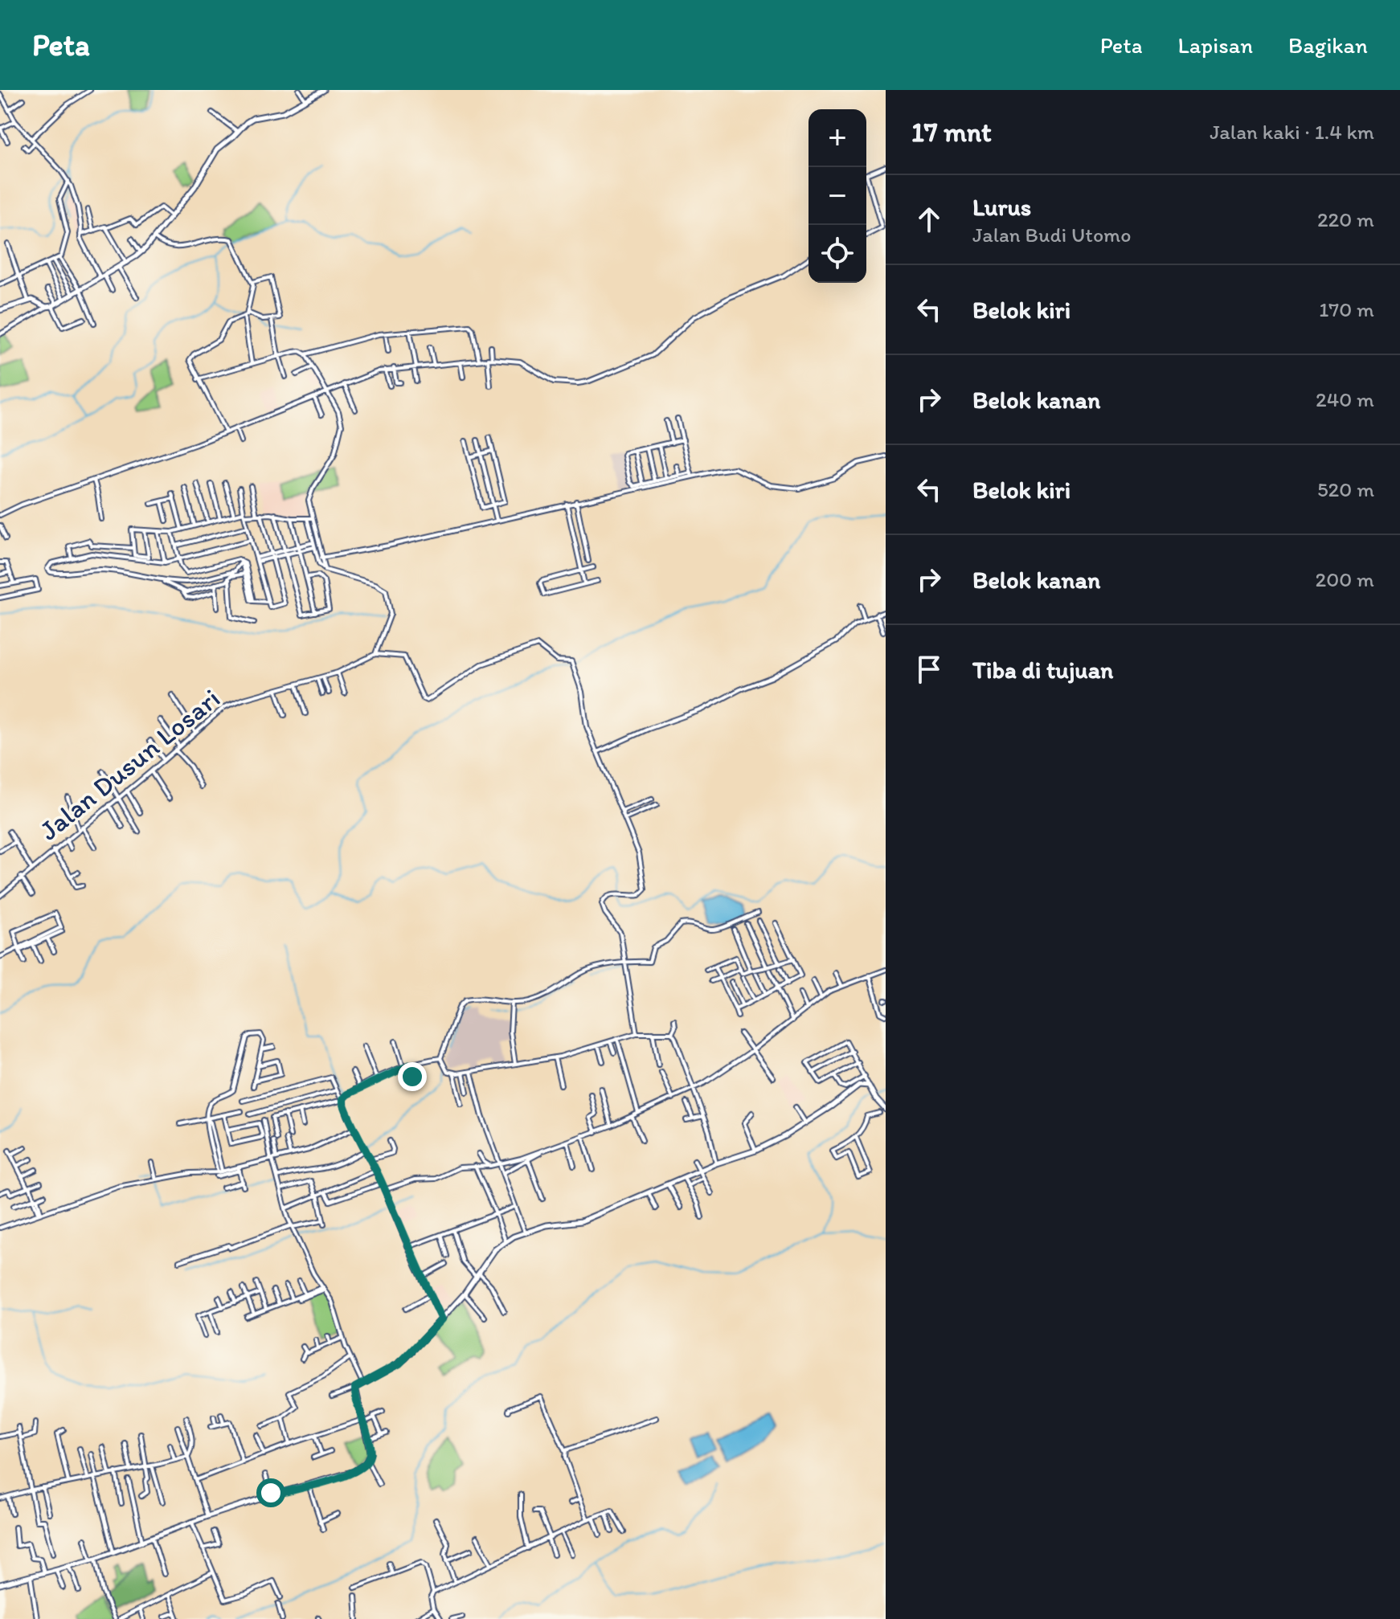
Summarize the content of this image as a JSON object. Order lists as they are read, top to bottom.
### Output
{
  "streets": {
    "street": ["Jalan Dusun Losari"]
  },
  "page": {
    "header": "Peta",
    "nav": ["Peta", "Lapisan", "Bagikan"],
    "heading": ["17 mnt", "Jalan kaki · 1.4 km"],
    "map_buttons": ["+", "−"],
    "list": [
      ["Lurus", "Jalan Budi Utomo", "220 m"],
      ["Belok kiri", "170 m"],
      ["Belok kanan", "240 m"],
      ["Belok kiri", "520 m"],
      ["Belok kanan", "200 m"],
      "Tiba di tujuan"
    ]
  }
}
